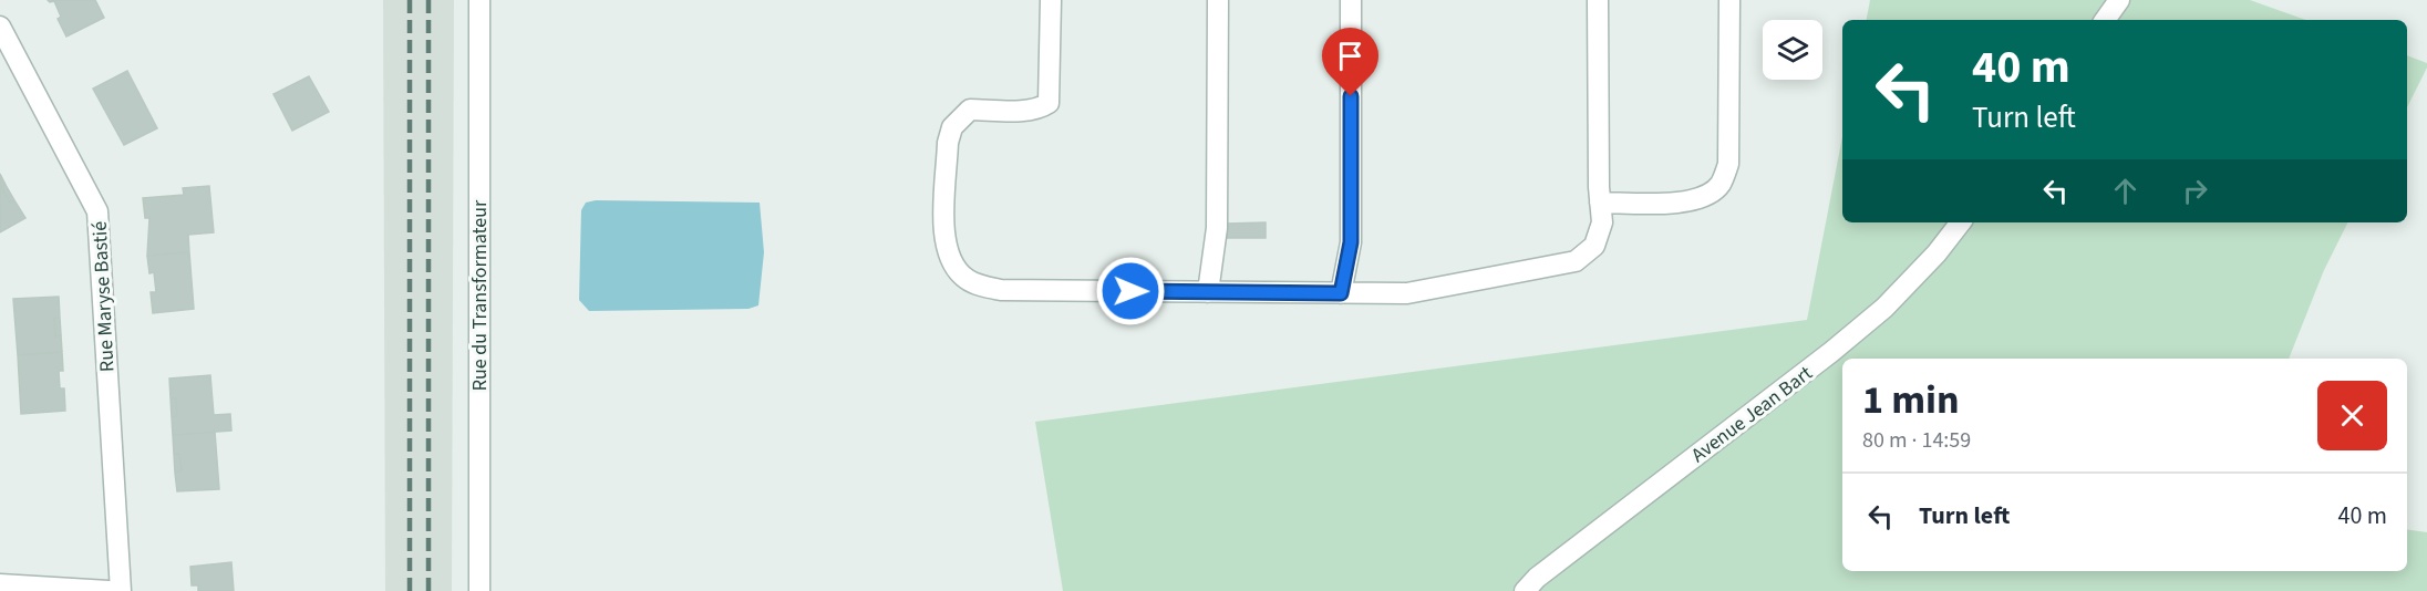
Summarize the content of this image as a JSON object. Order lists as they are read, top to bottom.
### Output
{
  "streets": {
    "street": ["Rue du Transformateur", "Rue Maryse Bastié", "Avenue Jean Bart"]
  },
  "page": {
    "turn": ["40 m", "Turn left"],
    "heading": ["1 min", "80 m · 14:59"],
    "list": [
      {
        "name": "Turn left",
        "value": "40 m"
      }
    ]
  }
}
